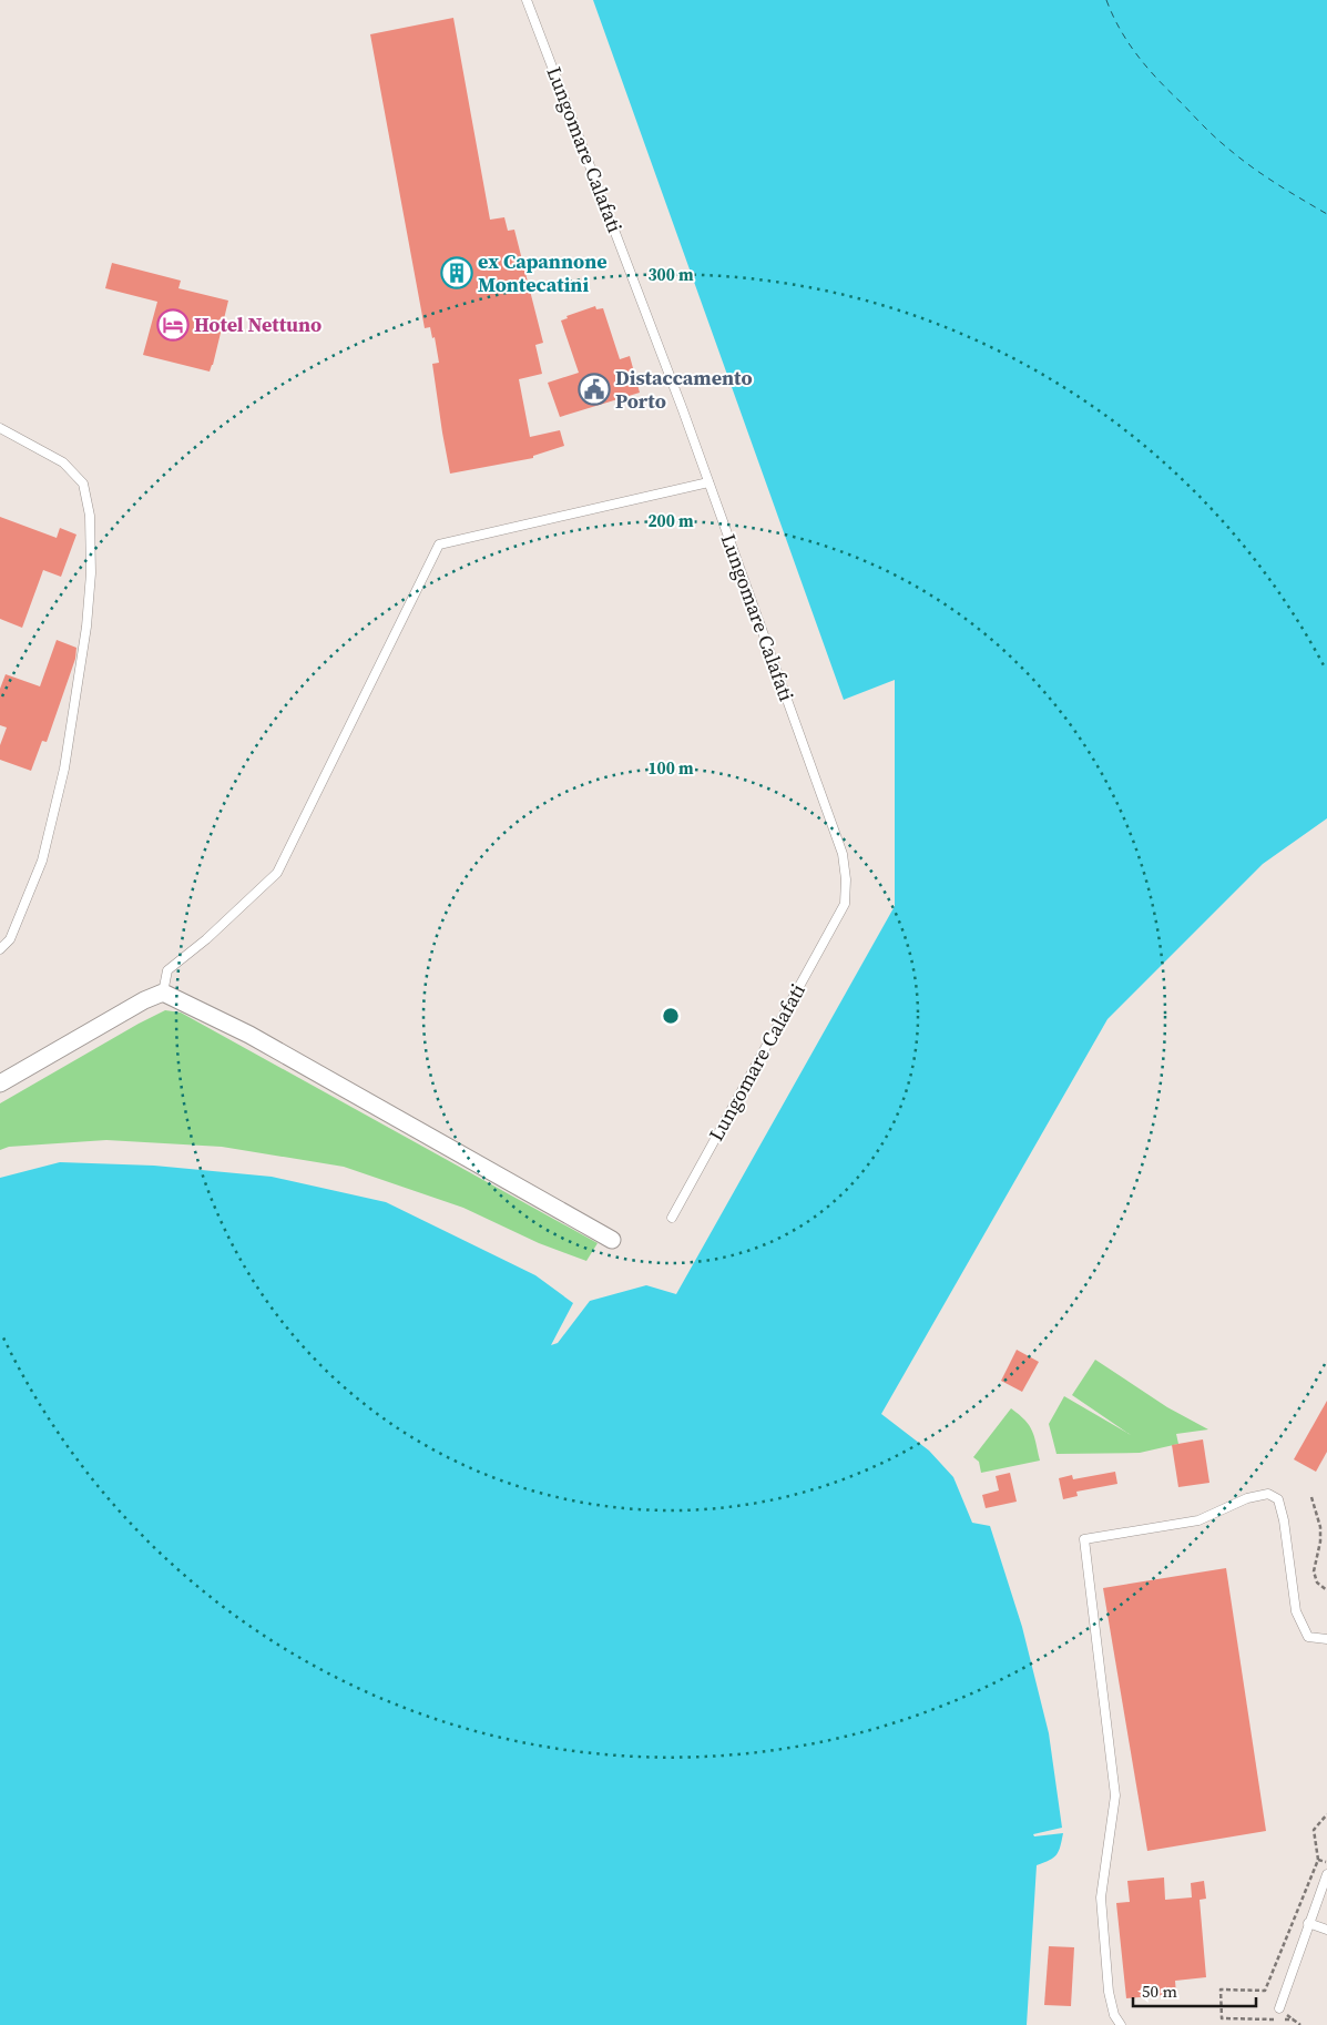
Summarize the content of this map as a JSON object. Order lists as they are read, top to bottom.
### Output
{
  "streets": {
    "lane": ["Lungomare Calafati"]
  },
  "places": {
    "building": ["ex Capannone Montecatini"],
    "hotel": ["Hotel Nettuno"],
    "public building": ["Distaccamento Porto"]
  },
  "scale_bar": "50 m",
  "rings": ["300 m", "200 m", "100 m"]
}
